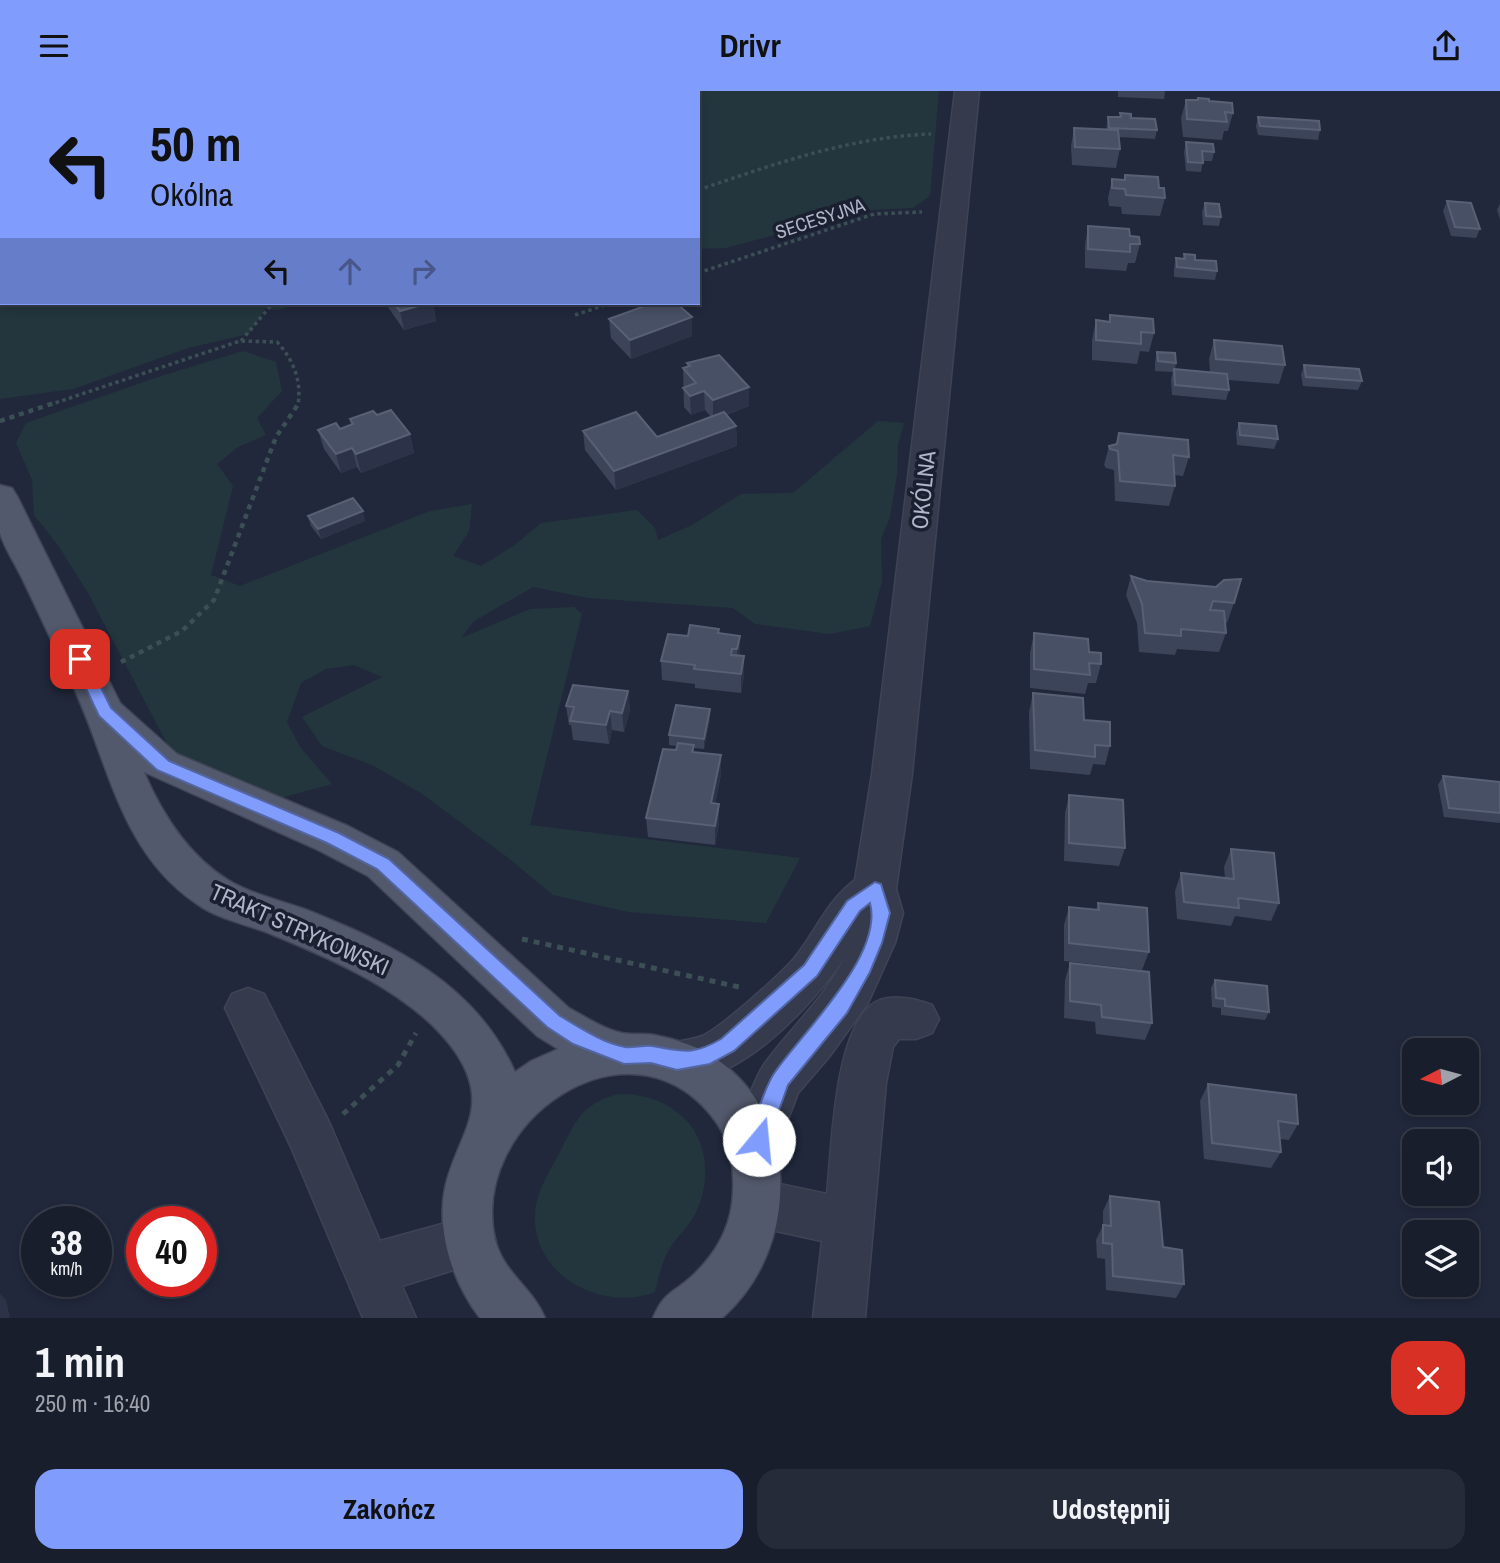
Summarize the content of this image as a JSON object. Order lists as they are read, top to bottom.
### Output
{
  "streets": {
    "main road": ["TRAKT STRYKOWSKI"],
    "street": ["OKÓLNA"],
    "path": ["SECESYJNA"]
  },
  "crossings": [
    ["SECESYJNA", "OKÓLNA"]
  ],
  "north": "left",
  "page": {
    "header": "Drivr",
    "turn": ["50 m", "Okólna"],
    "speed": "38 km/h",
    "limit": "40",
    "heading": ["1 min", "250 m · 16:40"],
    "buttons": ["Zakończ", "Udostępnij"]
  }
}
